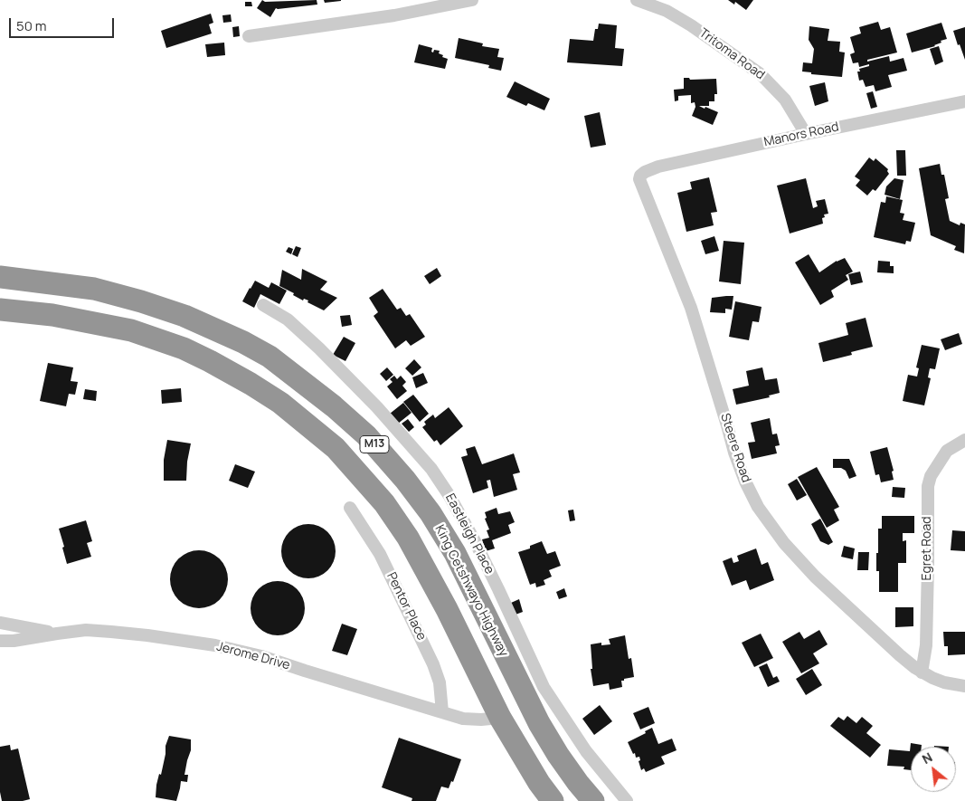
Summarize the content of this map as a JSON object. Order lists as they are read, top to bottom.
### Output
{
  "streets": {
    "highway": ["M13", "King Cetshwayo Highway"],
    "street": [
      "Tritoma Road",
      "Manors Road",
      "Steere Road",
      "Eastleigh Place",
      "Egret Road",
      "Pentor Place",
      "Jerome Drive"
    ]
  },
  "crossings": [
    ["Tritoma Road", "Manors Road"],
    ["Manors Road", "Steere Road"],
    ["M13", "Jerome Drive"],
    ["Steere Road", "Egret Road"],
    ["Pentor Place", "Jerome Drive"]
  ],
  "scale_bar": "50 m",
  "north": "top left"
}
